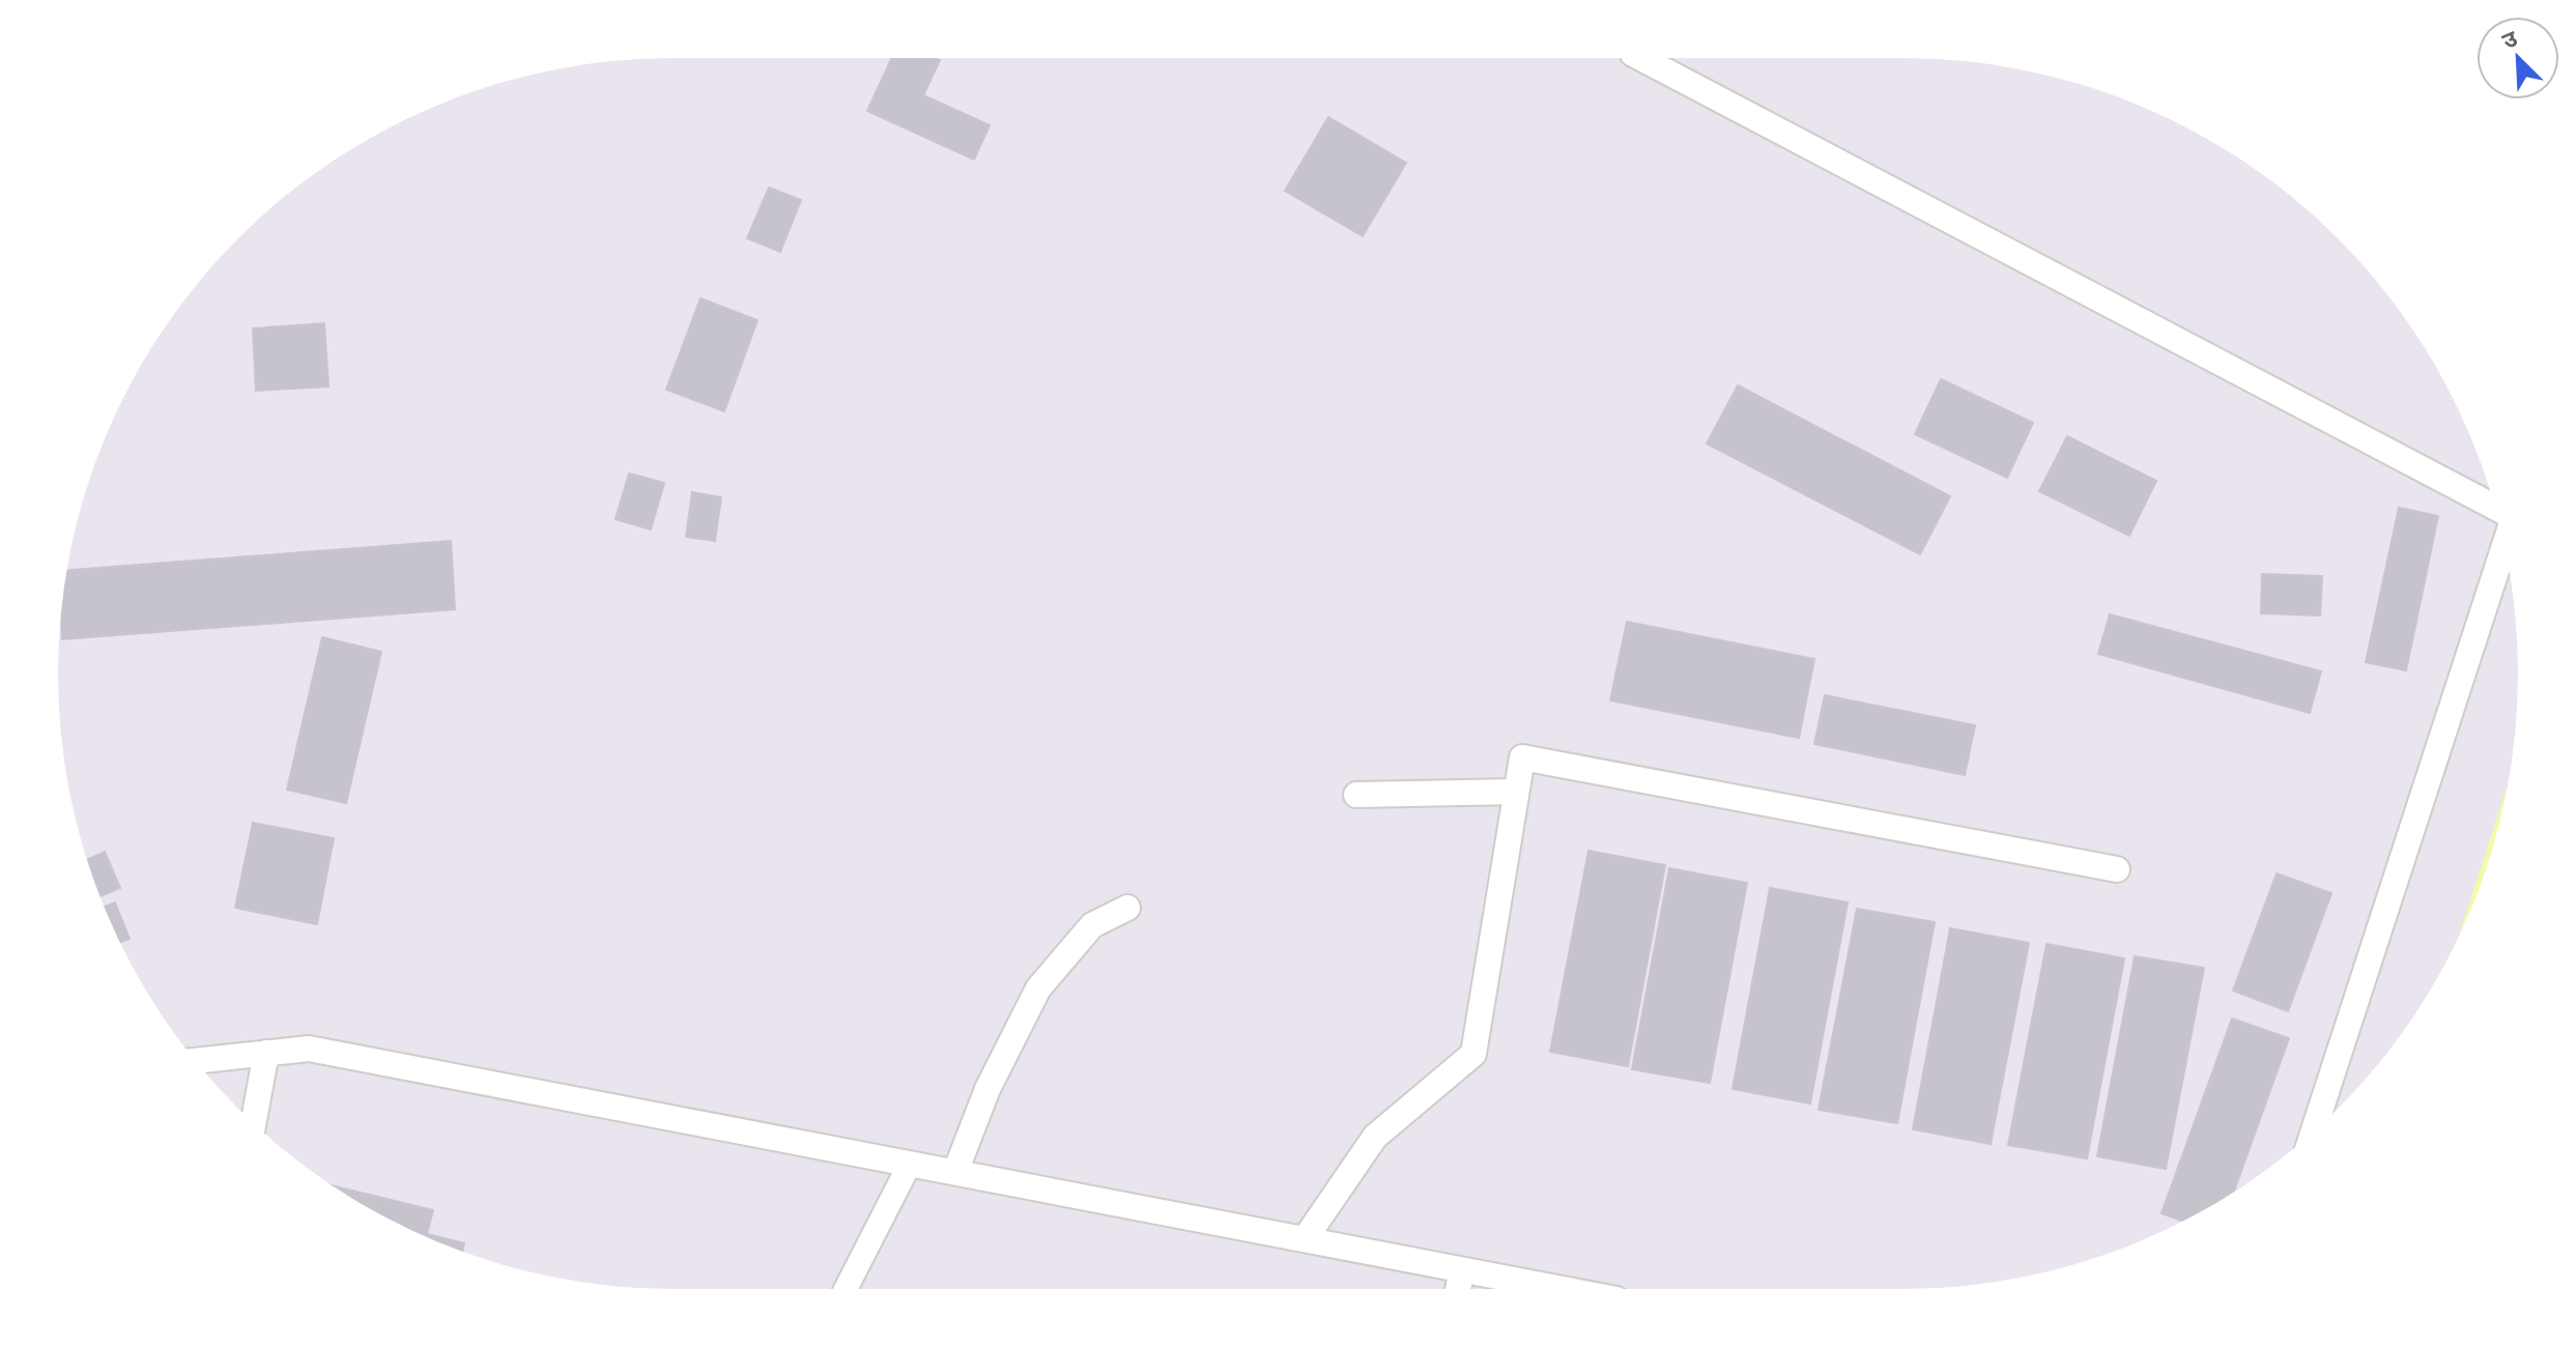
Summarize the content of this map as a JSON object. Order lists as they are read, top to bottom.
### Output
{
  "north": "top left"
}
